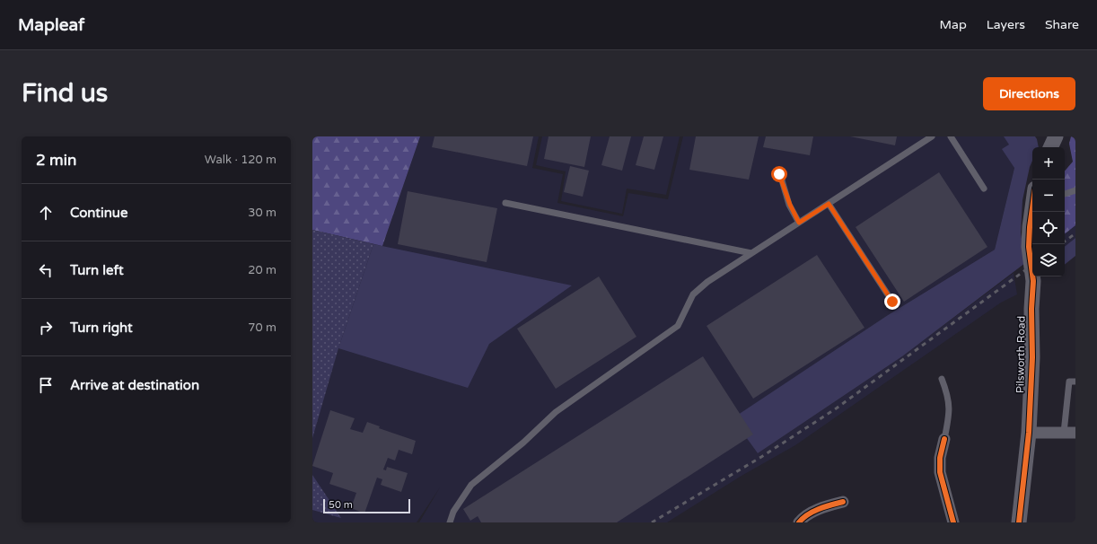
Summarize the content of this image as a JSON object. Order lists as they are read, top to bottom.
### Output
{
  "streets": {
    "street": ["Pilsworth Road"]
  },
  "scale_bar": "50 m",
  "page": {
    "header": "Mapleaf",
    "nav": ["Map", "Layers", "Share"],
    "buttons": "Directions",
    "title": "Find us",
    "heading": ["2 min", "Walk · 120 m"],
    "map_buttons": ["+", "−"],
    "list": [
      ["Continue", "30 m"],
      ["Turn left", "20 m"],
      ["Turn right", "70 m"],
      "Arrive at destination"
    ],
    "scale": "50 m"
  }
}
